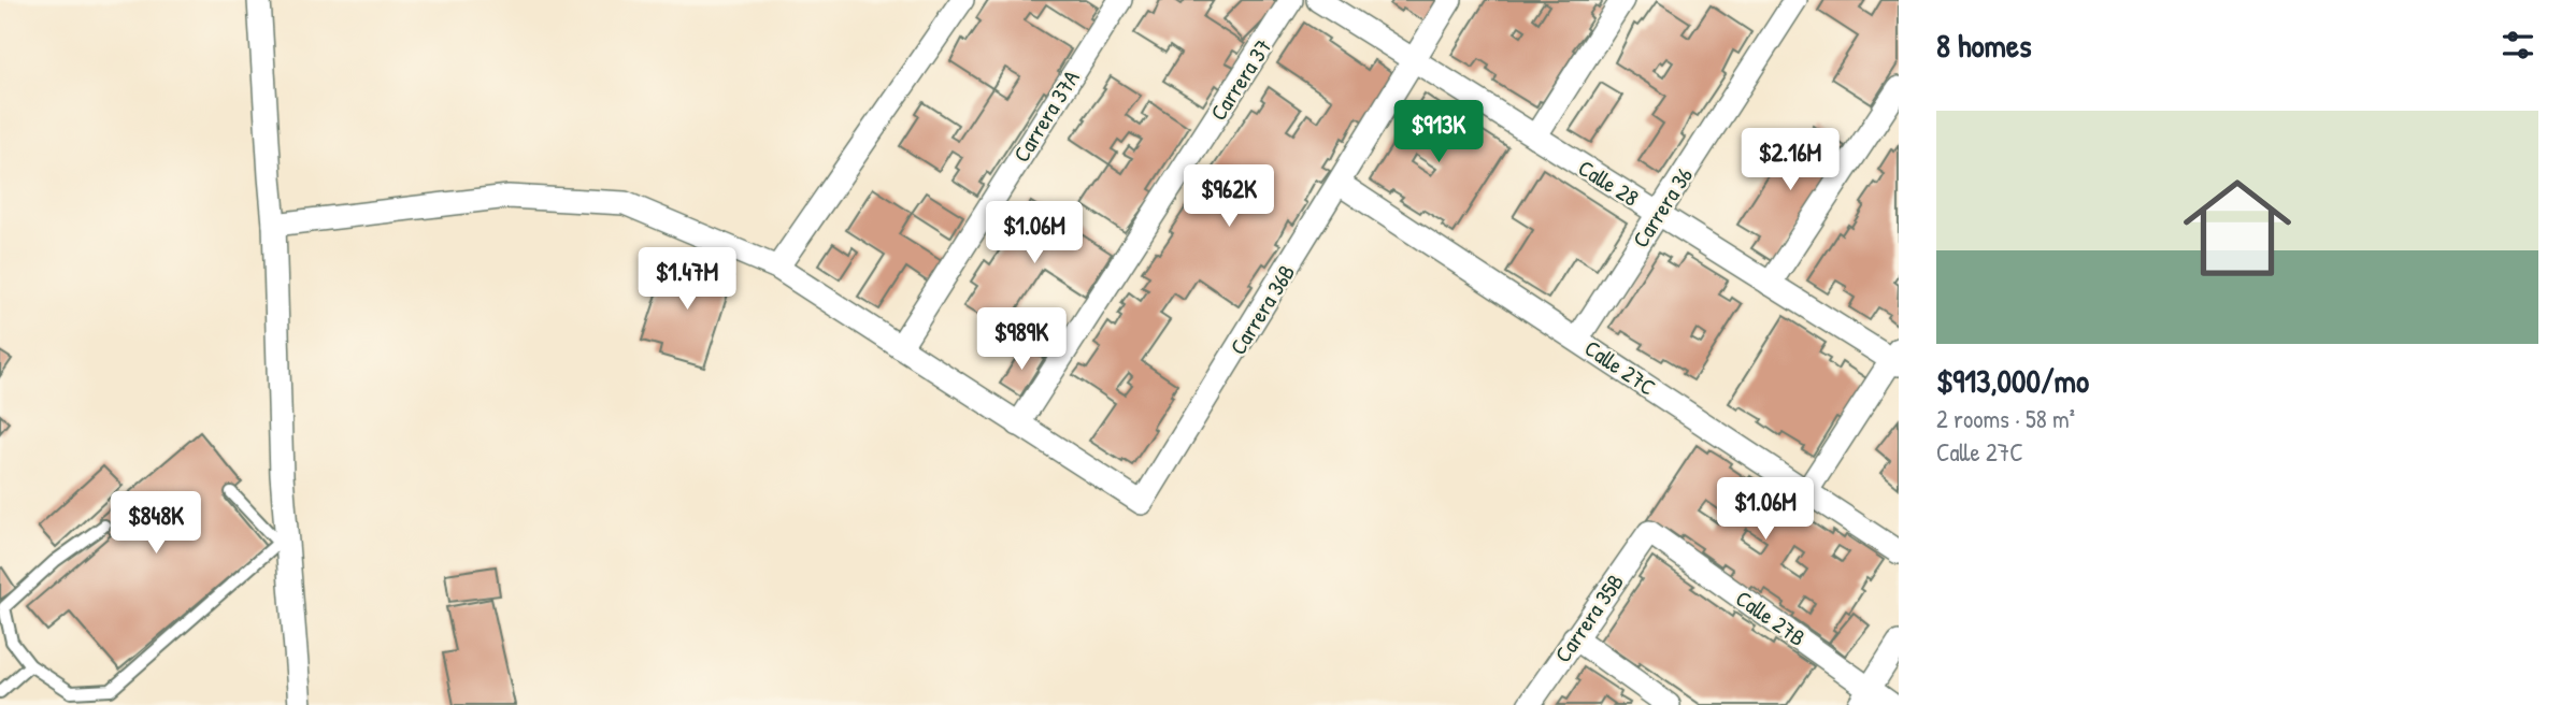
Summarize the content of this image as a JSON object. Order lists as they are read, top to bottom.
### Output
{
  "streets": {
    "street": [
      "Carrera 37",
      "Carrera 37A",
      "Calle 28",
      "Carrera 36",
      "Carrera 36B",
      "Calle 27C",
      "Carrera 35B",
      "Calle 27B"
    ]
  },
  "crossings": [
    ["Carrera 37", "Carrera 36B"],
    ["Calle 28", "Carrera 36"],
    ["Calle 28", "Carrera 36B"],
    ["Carrera 36", "Calle 27C"],
    ["Carrera 36B", "Calle 27C"],
    ["Carrera 35B", "Calle 27B"]
  ],
  "page": {
    "heading": "8 homes",
    "list": [
      {
        "name": "$913,000/mo",
        "note": "2 rooms · 58 m² · Calle 27C"
      }
    ],
    "price": [
      "$913K",
      "$2.16M",
      "$962K",
      "$1.06M",
      "$1.47M",
      "$989K",
      "$1.06M",
      "$848K"
    ]
  }
}
